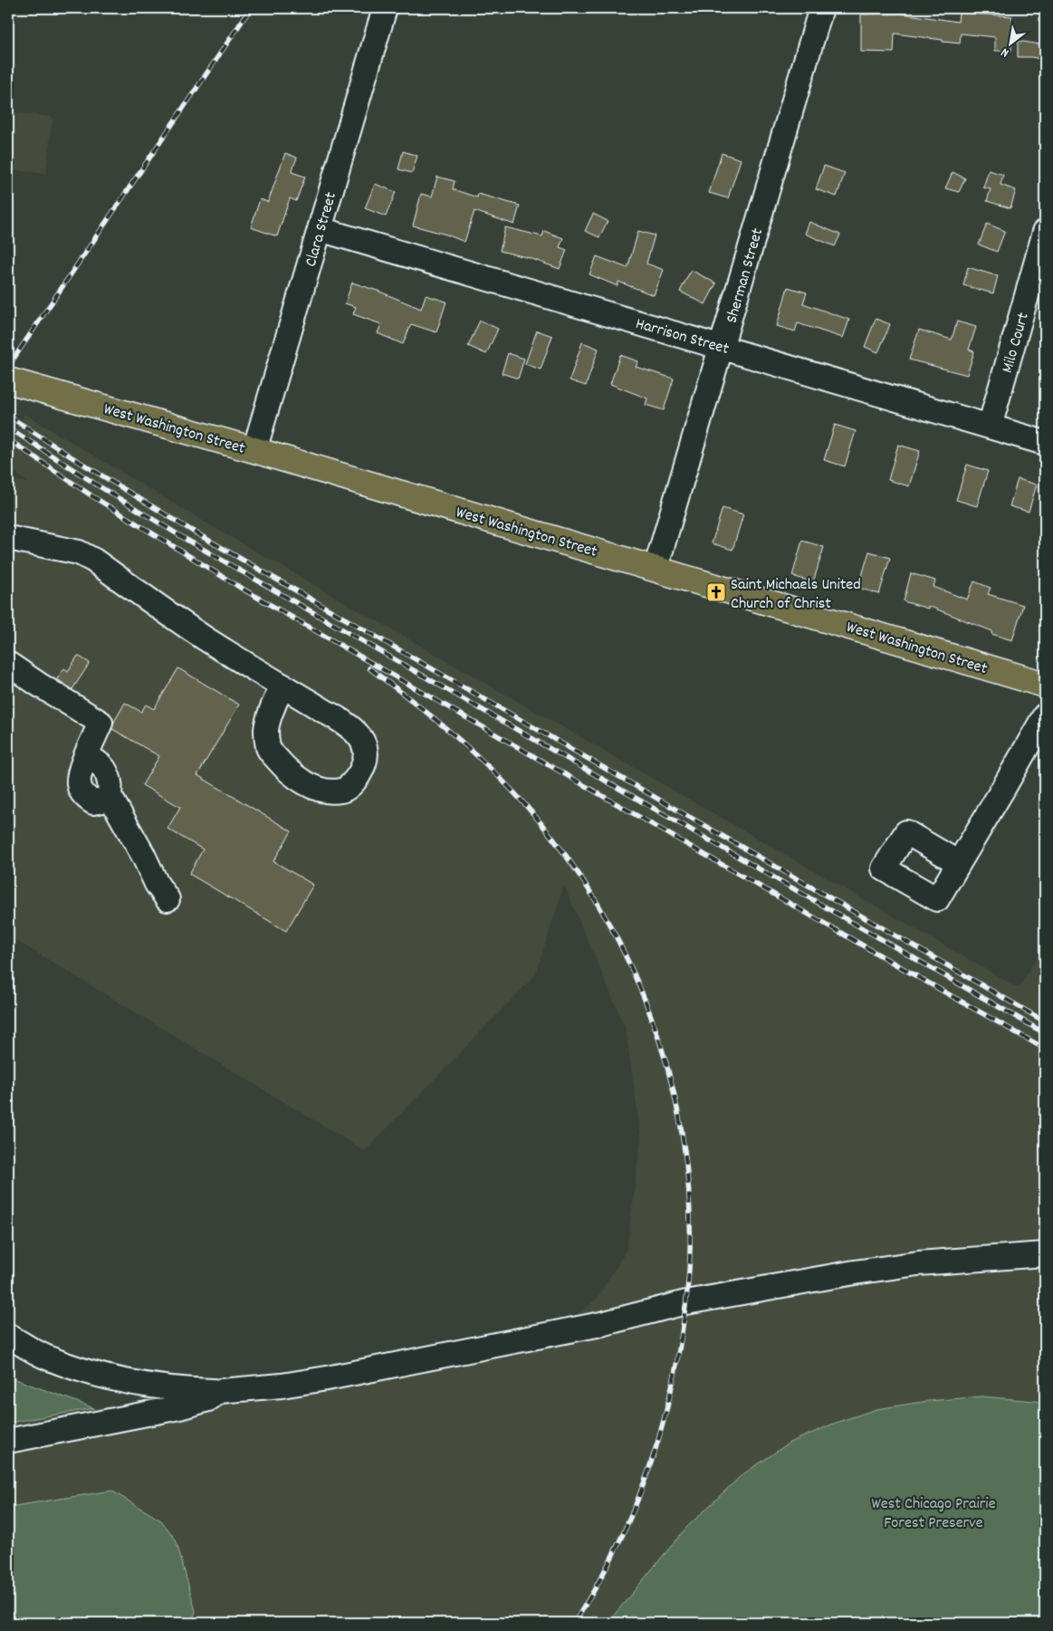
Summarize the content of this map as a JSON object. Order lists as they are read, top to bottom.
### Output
{
  "streets": {
    "main road": ["West Washington Street"],
    "street": [
      "Clara Street",
      "Sherman Street",
      "Harrison Street",
      "Milo Court"
    ]
  },
  "crossings": [
    ["Clara Street", "Harrison Street"],
    ["Clara Street", "West Washington Street"],
    ["Sherman Street", "Harrison Street"],
    ["Sherman Street", "West Washington Street"],
    ["Harrison Street", "Milo Court"]
  ],
  "parks": ["West Chicago Prairie Forest Preserve"],
  "places": {
    "church": ["Saint Michaels United Church of Christ"]
  },
  "north": "bottom left"
}
